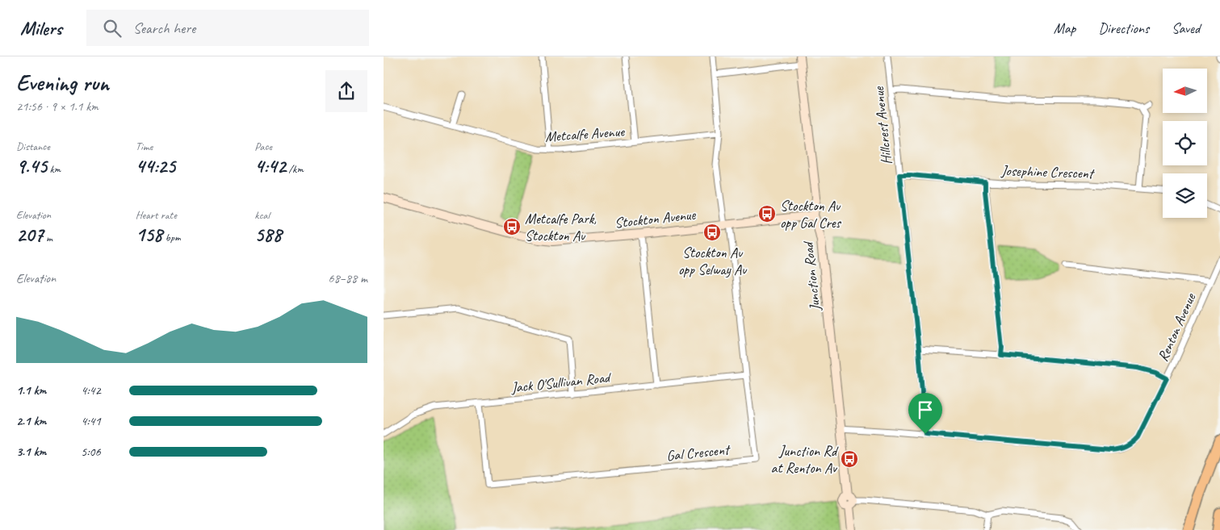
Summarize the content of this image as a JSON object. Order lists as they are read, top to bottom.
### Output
{
  "streets": {
    "street": [
      "Hillcrest Avenue",
      "Metcalfe Avenue",
      "Josephine Crescent",
      "Stockton Avenue",
      "Junction Road",
      "Renton Avenue",
      "Jack O'Sullivan Road",
      "Gal Crescent"
    ]
  },
  "crossings": [
    ["Hillcrest Avenue", "Josephine Crescent"],
    ["Hillcrest Avenue", "Renton Avenue"],
    ["Metcalfe Avenue", "Gal Crescent"],
    ["Stockton Avenue", "Junction Road"],
    ["Stockton Avenue", "Gal Crescent"],
    ["Junction Road", "Renton Avenue"],
    ["Jack O'Sullivan Road", "Gal Crescent"]
  ],
  "places": {
    "bus stop": [
      "Stockton Av opp Gal Cres",
      "Metcalfe Park, Stockton Av",
      "Stockton Av opp Selway Av",
      "Junction Rd at Renton Av"
    ]
  },
  "north": "left",
  "page": {
    "header": "Milers",
    "search": "Search here",
    "nav": ["Map", "Directions", "Saved"],
    "heading": ["Evening run", "21:56 · 9 × 1.1 km"],
    "stats": [
      ["Distance", "9.45 km"],
      ["Time", "44:25"],
      ["Pace", "4:42 /km"],
      ["Elevation", "207 m"],
      ["Heart rate", "158 bpm"],
      ["kcal", "588"]
    ],
    "chart": ["Elevation", "68–88 m"],
    "list": [
      {
        "name": "1.1 km",
        "note": "4:42"
      },
      {
        "name": "2.1 km",
        "note": "4:41"
      },
      {
        "name": "3.1 km",
        "note": "5:06"
      }
    ]
  }
}
